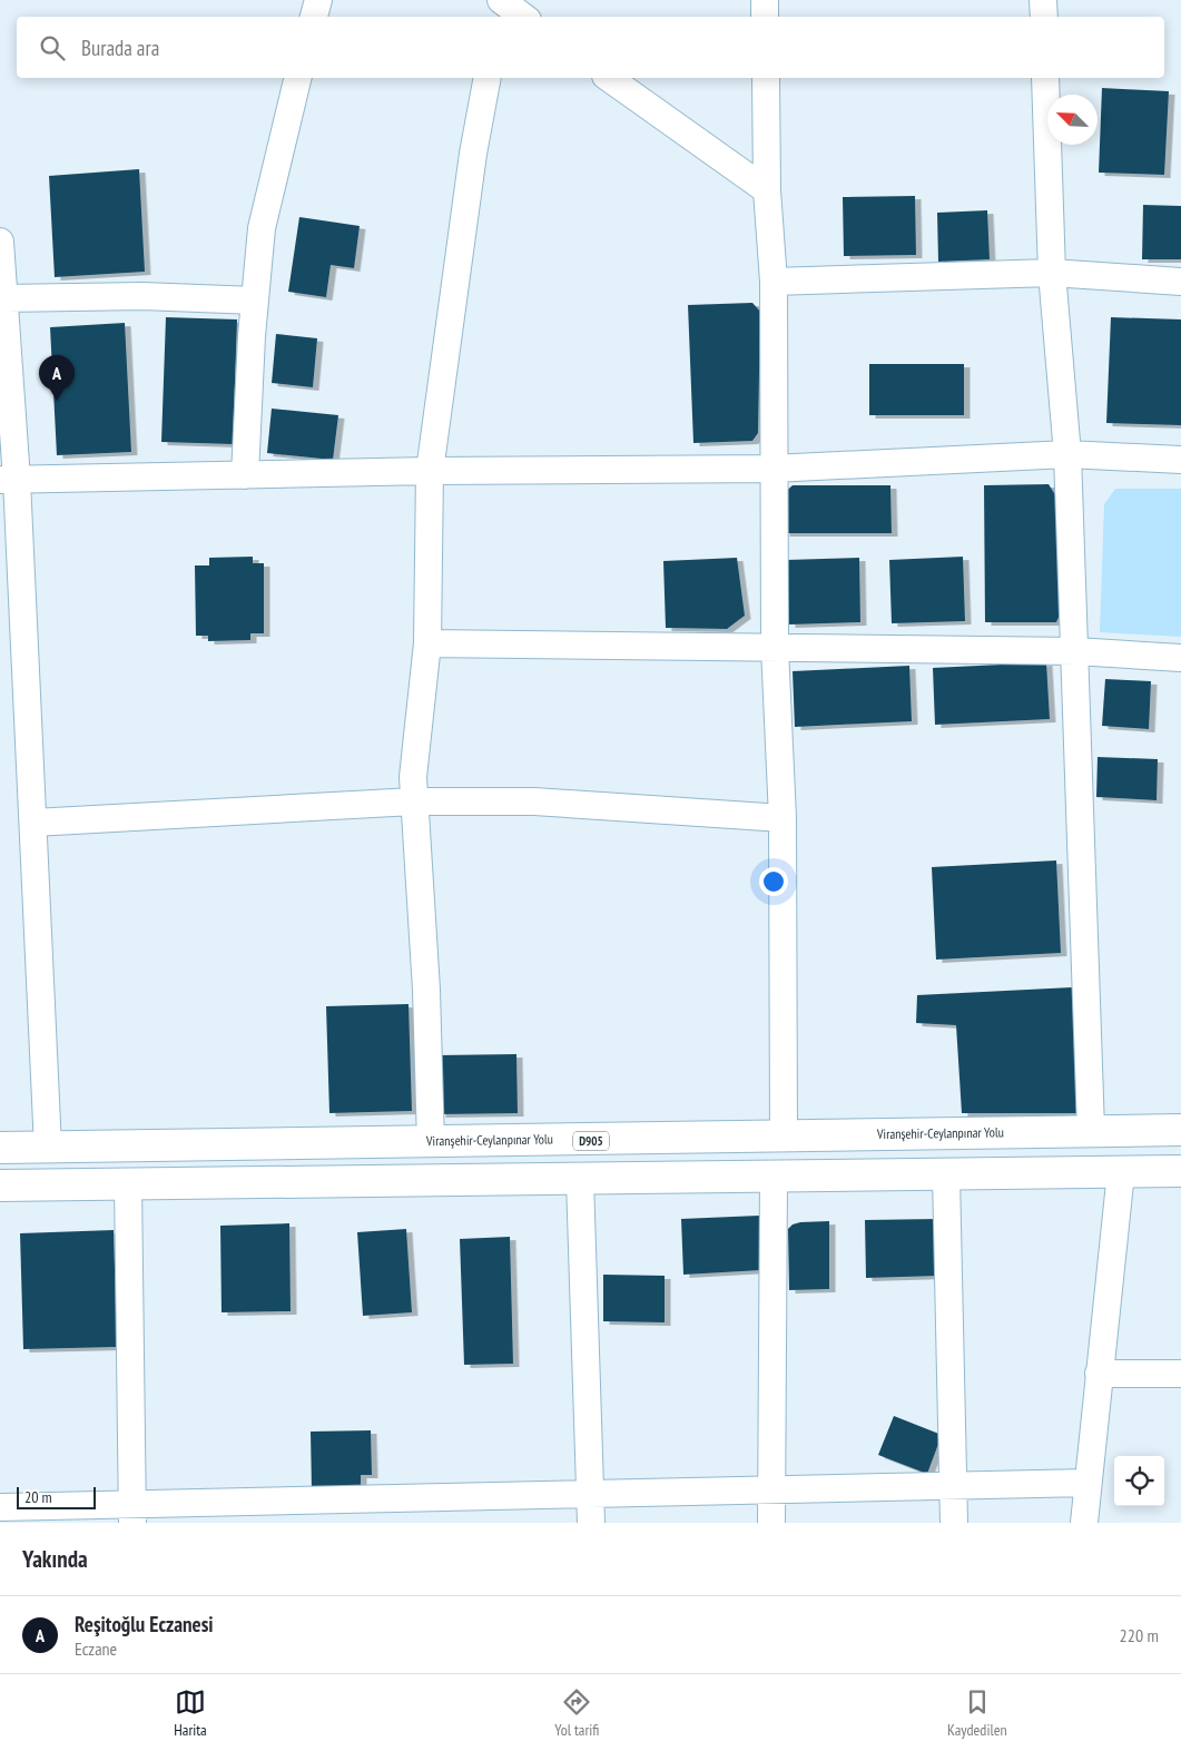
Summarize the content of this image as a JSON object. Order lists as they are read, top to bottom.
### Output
{
  "streets": {
    "main road": ["Viranşehir-Ceylanpınar Yolu", "D905"]
  },
  "scale_bar": "20 m",
  "north": "top left",
  "page": {
    "search": "Burada ara",
    "pins": "A",
    "scale": "20 m",
    "heading": "Yakında",
    "list": [
      {
        "mark": "A",
        "name": "Reşitoğlu Eczanesi",
        "note": "Eczane",
        "value": "220 m"
      }
    ],
    "nav": ["Harita", "Yol tarifi", "Kaydedilen"]
  }
}
